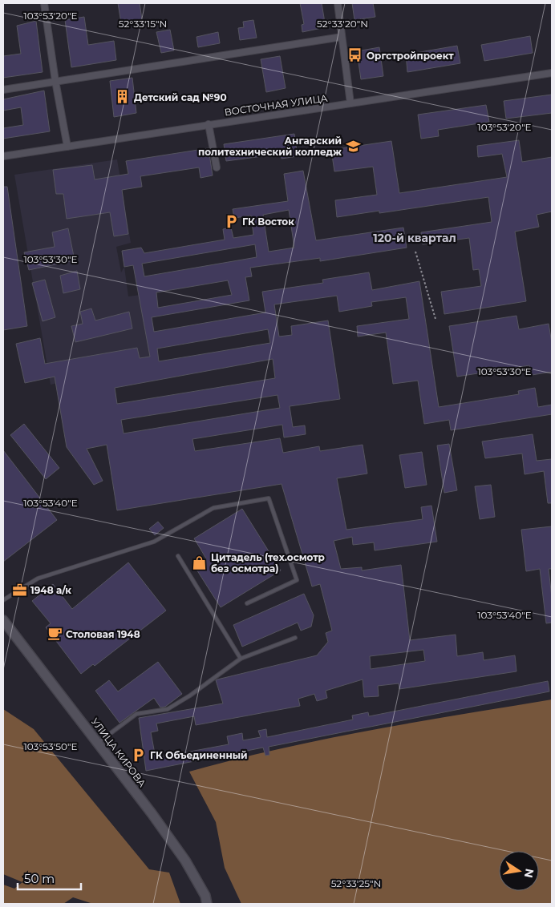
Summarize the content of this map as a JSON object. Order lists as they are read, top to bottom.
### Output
{
  "streets": {
    "street": ["ВОСТОЧНАЯ УЛИЦА", "УЛИЦА КИРОВА"]
  },
  "districts": ["120-й квартал"],
  "places": {
    "bus stop": ["Оргстройпроект"],
    "building": ["Детский сад №90"],
    "school or university": ["Ангарский политехнический колледж"],
    "parking": ["ГК Восток", "ГК Объединенный"],
    "shop": ["Цитадель (тех.осмотр без осмотра)"],
    "office": ["1948 а/к"],
    "cafe": ["Столовая 1948"]
  },
  "scale_bar": "50 m",
  "north": "right",
  "coordinates": [
    "103°53'20\"E",
    "52°33'15\"N",
    "52°33'20\"N",
    "103°53'30\"E",
    "103°53'40\"E",
    "103°53'50\"E",
    "52°33'25\"N"
  ]
}
